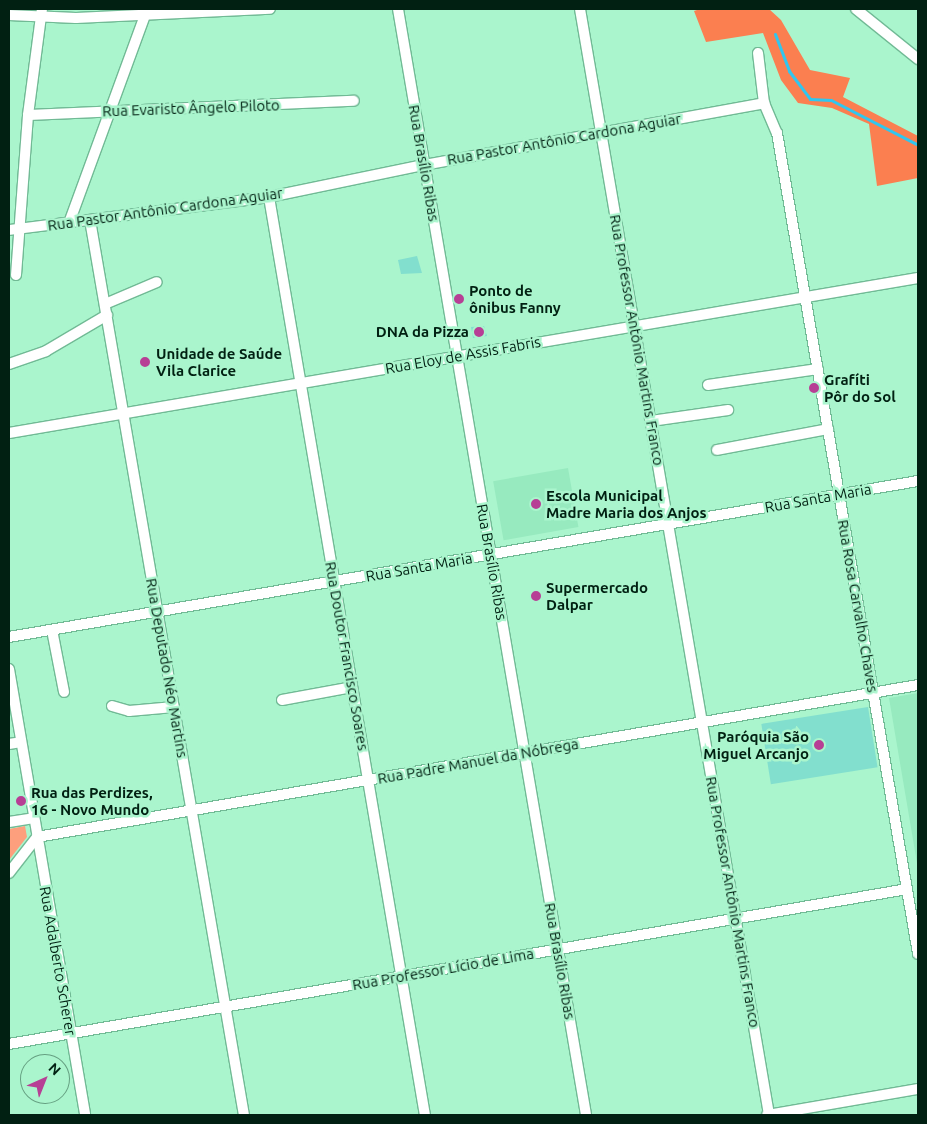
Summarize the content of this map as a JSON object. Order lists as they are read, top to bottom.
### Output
{
  "streets": {
    "street": [
      "Rua Evaristo Ângelo Piloto",
      "Rua Pastor Antônio Cardona Aguiar",
      "Rua Brasílio Ribas",
      "Rua Professor Antônio Martins Franco",
      "Rua Eloy de Assis Fabris",
      "Rua Santa Maria",
      "Rua Rosa Carvalho Chaves",
      "Rua Doutor Francisco Soares",
      "Rua Deputado Néo Martins",
      "Rua Padre Manuel da Nóbrega",
      "Rua Adalberto Scherer",
      "Rua Professor Lício de Lima"
    ]
  },
  "crossings": [
    ["Rua Pastor Antônio Cardona Aguiar", "Rua Brasílio Ribas"],
    ["Rua Pastor Antônio Cardona Aguiar", "Rua Professor Antônio Martins Franco"],
    ["Rua Pastor Antônio Cardona Aguiar", "Rua Rosa Carvalho Chaves"],
    ["Rua Pastor Antônio Cardona Aguiar", "Rua Doutor Francisco Soares"],
    ["Rua Pastor Antônio Cardona Aguiar", "Rua Deputado Néo Martins"],
    ["Rua Brasílio Ribas", "Rua Eloy de Assis Fabris"],
    ["Rua Brasílio Ribas", "Rua Santa Maria"],
    ["Rua Brasílio Ribas", "Rua Padre Manuel da Nóbrega"],
    ["Rua Brasílio Ribas", "Rua Professor Lício de Lima"],
    ["Rua Professor Antônio Martins Franco", "Rua Eloy de Assis Fabris"],
    ["Rua Professor Antônio Martins Franco", "Rua Santa Maria"],
    ["Rua Professor Antônio Martins Franco", "Rua Padre Manuel da Nóbrega"],
    ["Rua Professor Antônio Martins Franco", "Rua Professor Lício de Lima"],
    ["Rua Eloy de Assis Fabris", "Rua Rosa Carvalho Chaves"],
    ["Rua Eloy de Assis Fabris", "Rua Doutor Francisco Soares"],
    ["Rua Eloy de Assis Fabris", "Rua Deputado Néo Martins"],
    ["Rua Santa Maria", "Rua Rosa Carvalho Chaves"],
    ["Rua Santa Maria", "Rua Doutor Francisco Soares"],
    ["Rua Santa Maria", "Rua Deputado Néo Martins"],
    ["Rua Rosa Carvalho Chaves", "Rua Padre Manuel da Nóbrega"],
    ["Rua Rosa Carvalho Chaves", "Rua Professor Lício de Lima"],
    ["Rua Doutor Francisco Soares", "Rua Padre Manuel da Nóbrega"],
    ["Rua Doutor Francisco Soares", "Rua Professor Lício de Lima"],
    ["Rua Deputado Néo Martins", "Rua Padre Manuel da Nóbrega"],
    ["Rua Deputado Néo Martins", "Rua Professor Lício de Lima"],
    ["Rua Padre Manuel da Nóbrega", "Rua Adalberto Scherer"],
    ["Rua Adalberto Scherer", "Rua Professor Lício de Lima"]
  ],
  "places": [
    "Ponto de ônibus Fanny",
    "DNA da Pizza",
    "Unidade de Saúde Vila Clarice",
    "Grafíti Pôr do Sol",
    "Escola Municipal Madre Maria dos Anjos",
    "Supermercado Dalpar",
    "Paróquia São Miguel Arcanjo",
    "Rua das Perdizes, 16 - Novo Mundo"
  ],
  "north": "top right"
}
